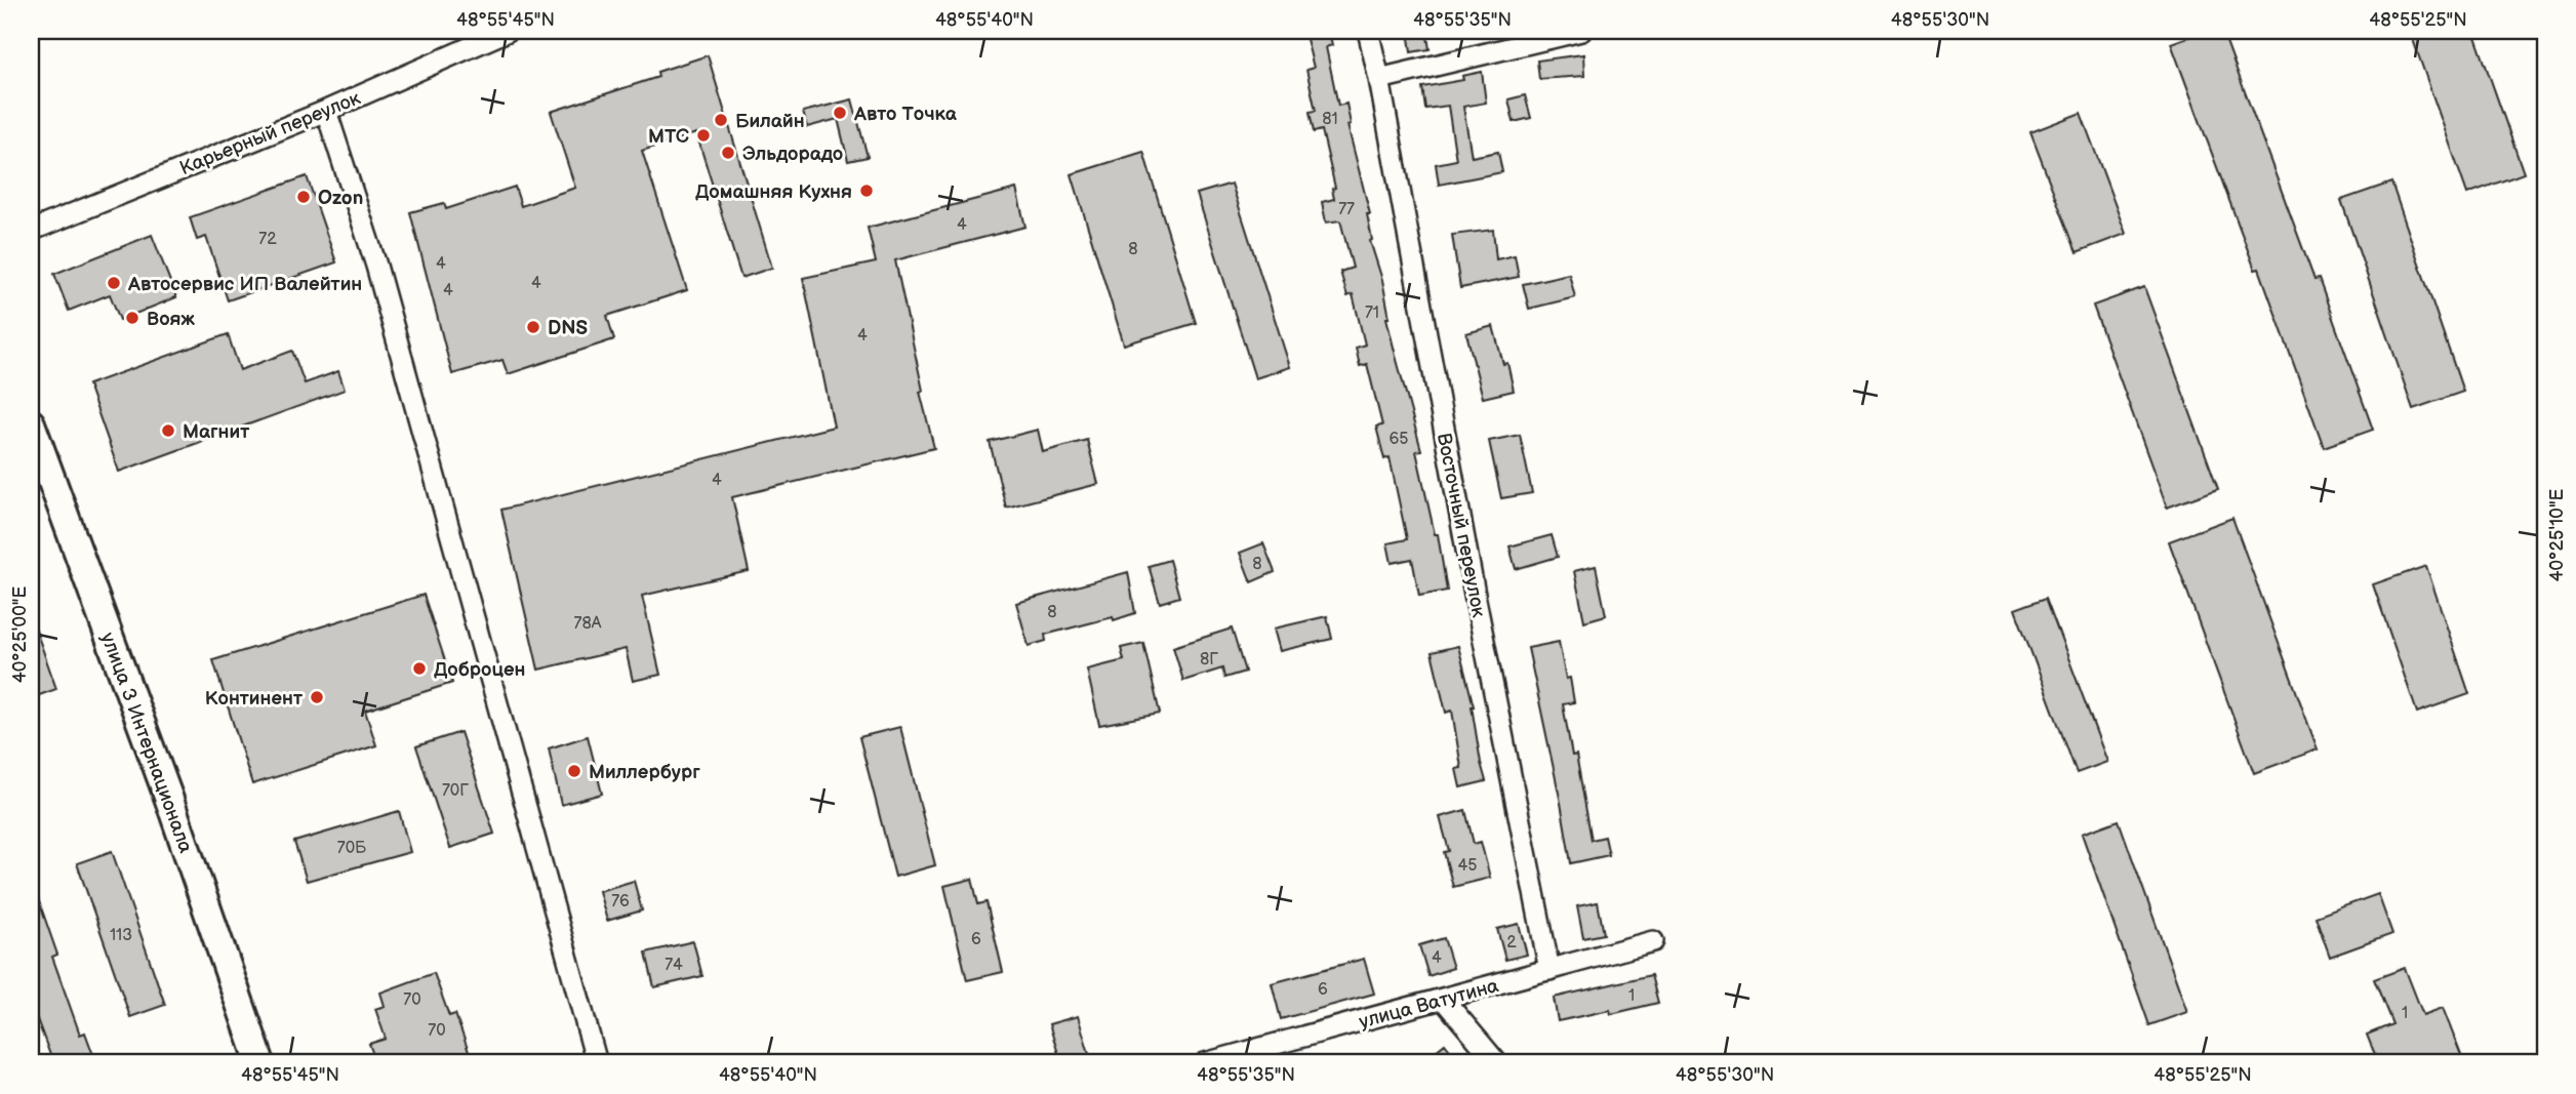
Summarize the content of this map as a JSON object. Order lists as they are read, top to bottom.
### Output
{
  "streets": {
    "main road": ["улица 3 Интернационала"],
    "street": ["Карьерный переулок", "Восточный переулок", "улица Ватутина"]
  },
  "crossings": [
    ["Восточный переулок", "улица Ватутина"]
  ],
  "places": [
    "Авто Точка",
    "Билайн",
    "МТС",
    "Эльдорадо",
    "Домашняя Кухня",
    "Ozon",
    "Автосервис ИП Валейтин",
    "Вояж",
    "DNS",
    "Магнит",
    "Доброцен",
    "Континент",
    "Миллербург"
  ],
  "house_numbers": [
    "81",
    "77",
    "4",
    "72",
    "8",
    "4",
    "4",
    "4",
    "71",
    "4",
    "65",
    "4",
    "8",
    "8",
    "78А",
    "8Г",
    "70Г",
    "70Б",
    "45",
    "76",
    "113",
    "6",
    "2",
    "4",
    "74",
    "6",
    "1",
    "70",
    "1",
    "70"
  ],
  "coordinates": [
    "48°55'45\"N",
    "48°55'40\"N",
    "48°55'35\"N",
    "48°55'30\"N",
    "48°55'25\"N",
    "40°25'10\"E",
    "40°25'00\"E"
  ]
}
